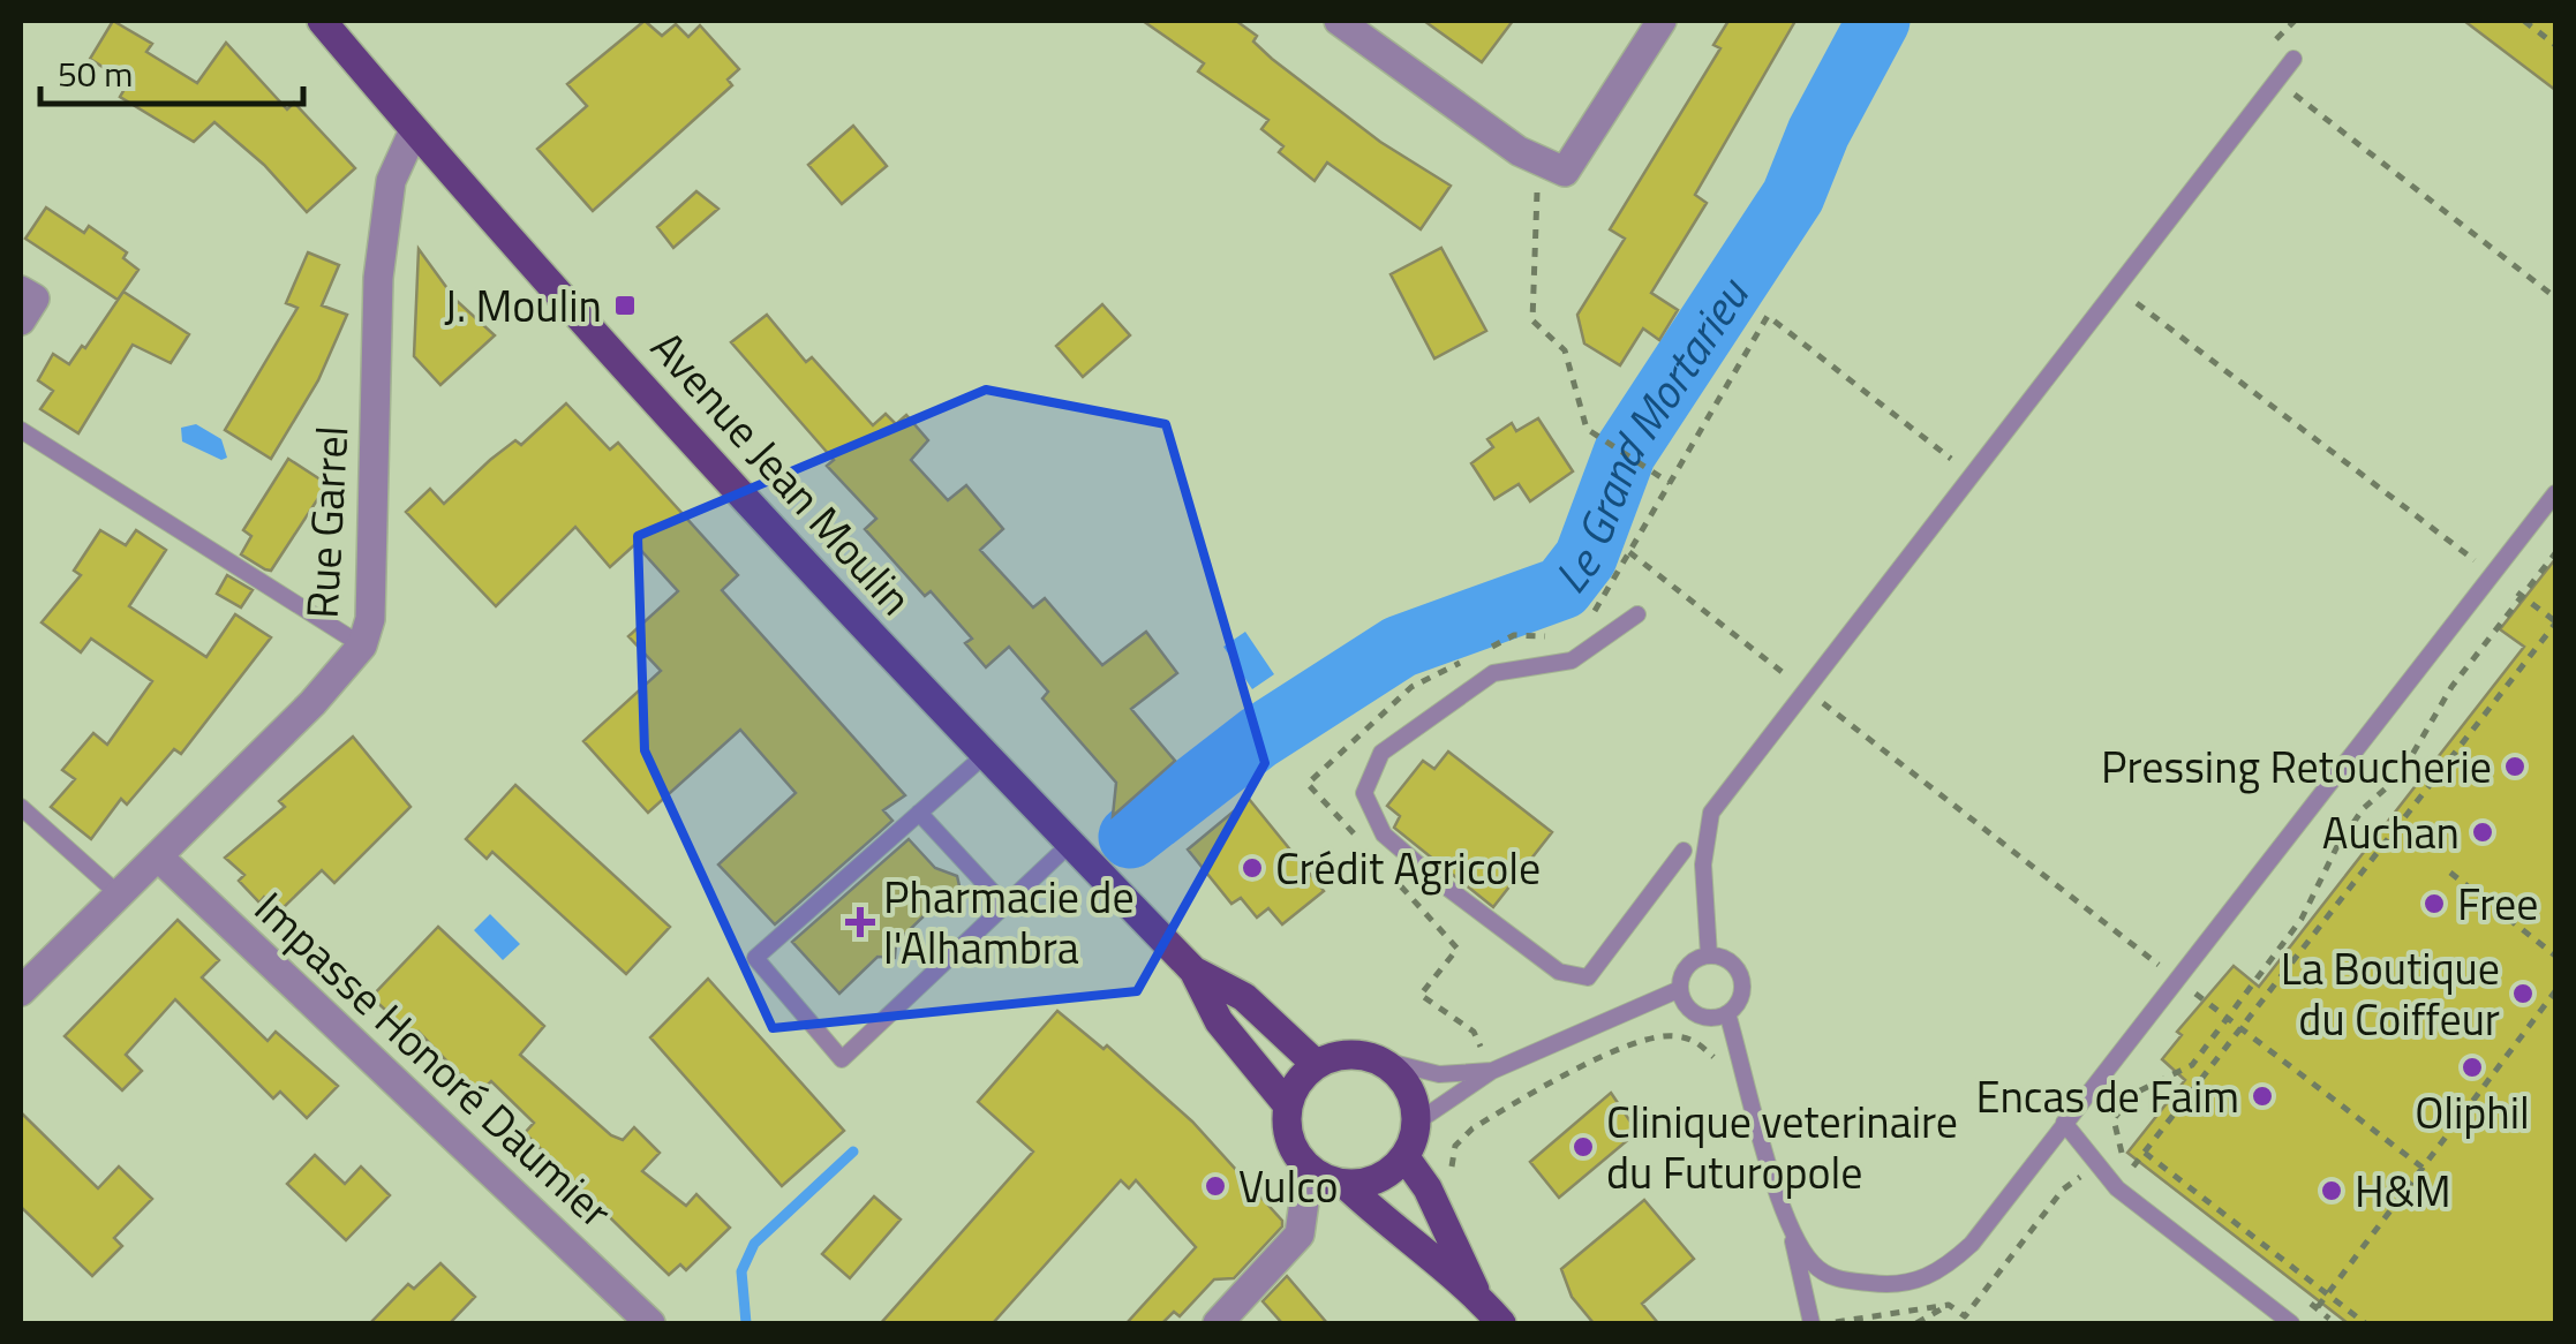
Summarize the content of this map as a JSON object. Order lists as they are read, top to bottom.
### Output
{
  "streets": {
    "main road": ["Avenue Jean Moulin"],
    "street": ["Rue Garrel", "Impasse Honoré Daumier"]
  },
  "crossings": [
    ["Avenue Jean Moulin", "Rue Garrel"],
    ["Rue Garrel", "Impasse Honoré Daumier"]
  ],
  "water": ["Le Grand Mortarieu"],
  "places": {
    "transit": ["J. Moulin"],
    "other": [
      "Pressing Retoucherie",
      "Auchan",
      "Crédit Agricole",
      "Free",
      "La Boutique du Coiffeur",
      "Oliphil",
      "Encas de Faim",
      "Clinique veterinaire du Futuropole",
      "Vulco",
      "H&M"
    ],
    "health": ["Pharmacie de l'Alhambra"]
  },
  "scale_bar": "50 m"
}
